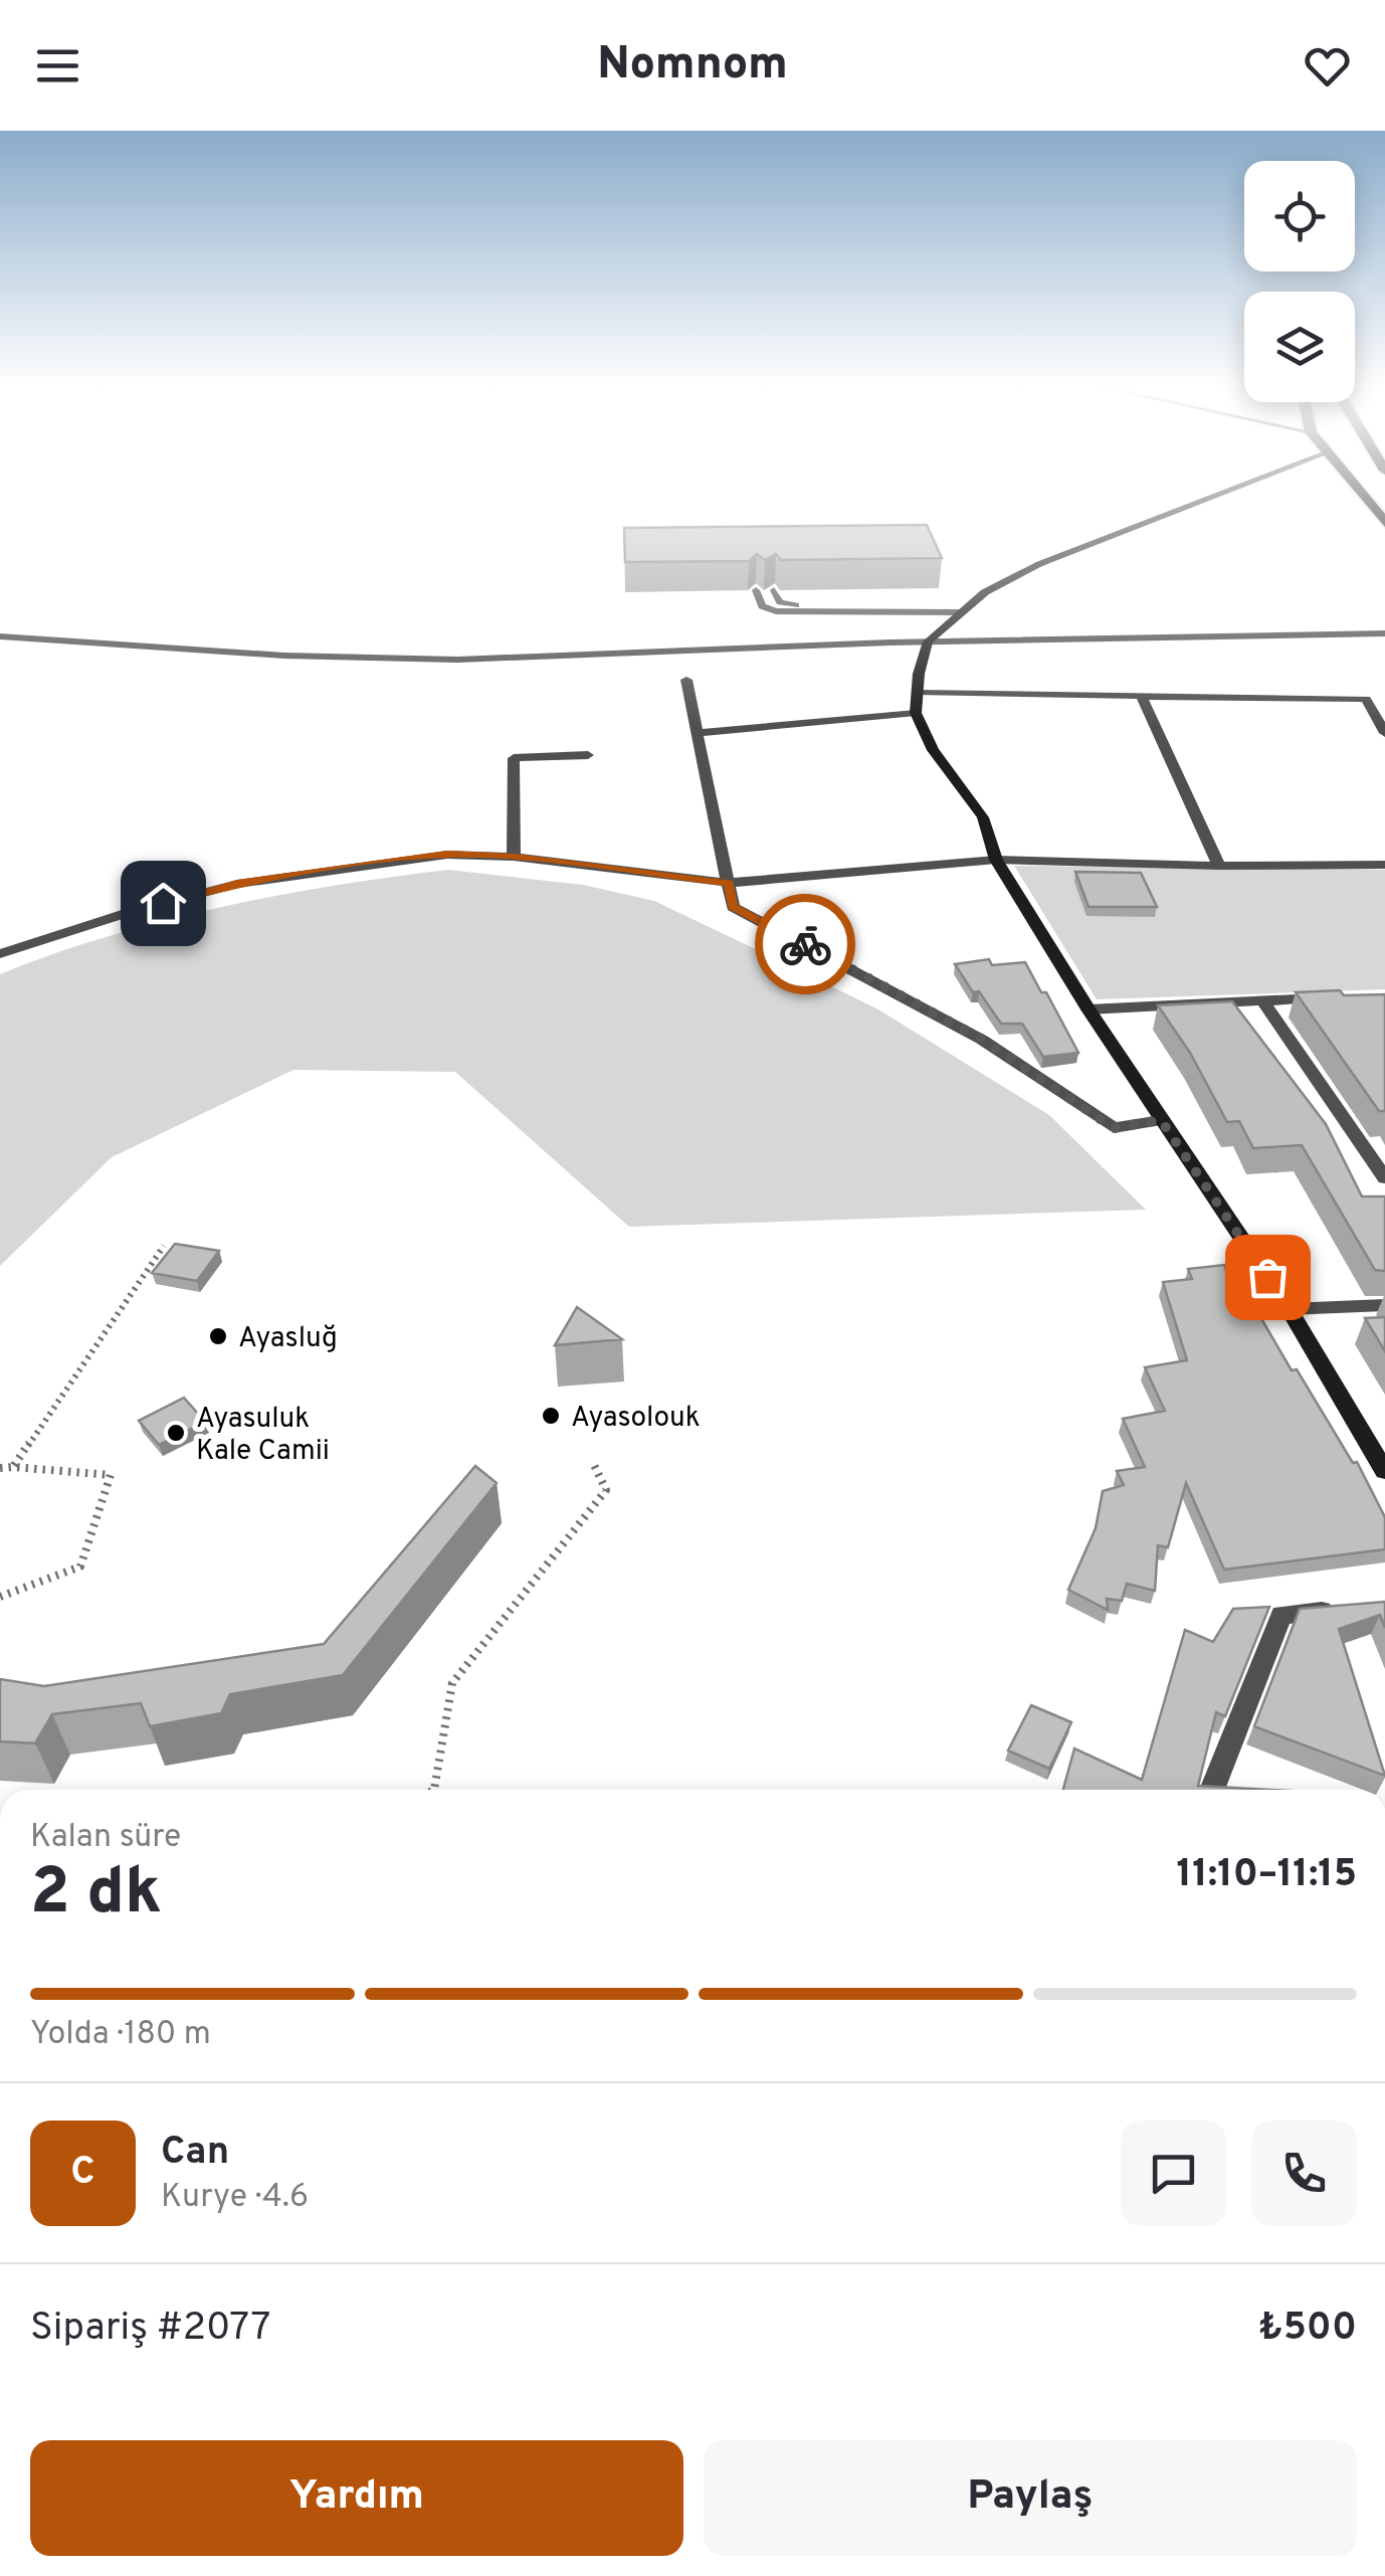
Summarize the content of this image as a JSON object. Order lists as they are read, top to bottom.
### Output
{
  "places": ["Ayasluğ", "Ayasolouk", "Ayasuluk Kale Camii"],
  "page": {
    "header": "Nomnom",
    "heading": ["2 dk", "Kalan süre", "11:10–11:15"],
    "panel": [
      "Can",
      "Kurye · 4.6",
      "Sipariş #2077",
      "₺500"
    ],
    "bar": "Yolda · 180 m",
    "round": "C",
    "buttons": ["Yardım", "Paylaş"]
  }
}
